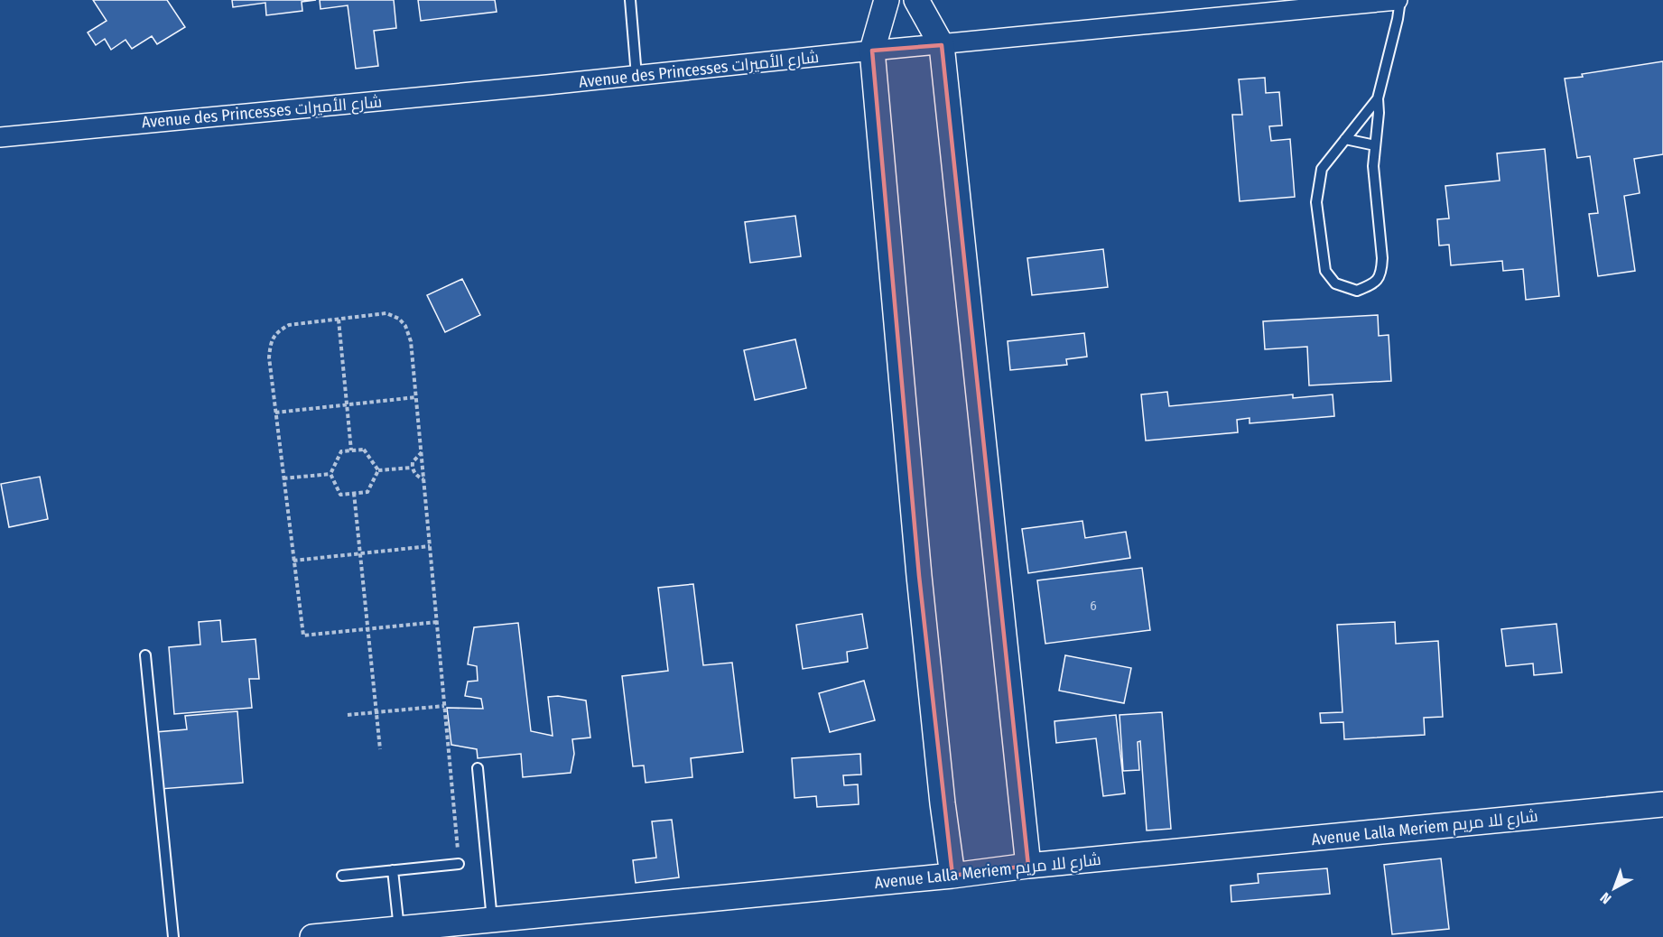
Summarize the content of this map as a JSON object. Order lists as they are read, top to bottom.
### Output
{
  "streets": {
    "street": ["Avenue des Princesses شارع الأميرات", "Avenue Lalla Meriem شارع للا مريم"]
  },
  "house_numbers": ["6"],
  "north": "bottom left"
}
